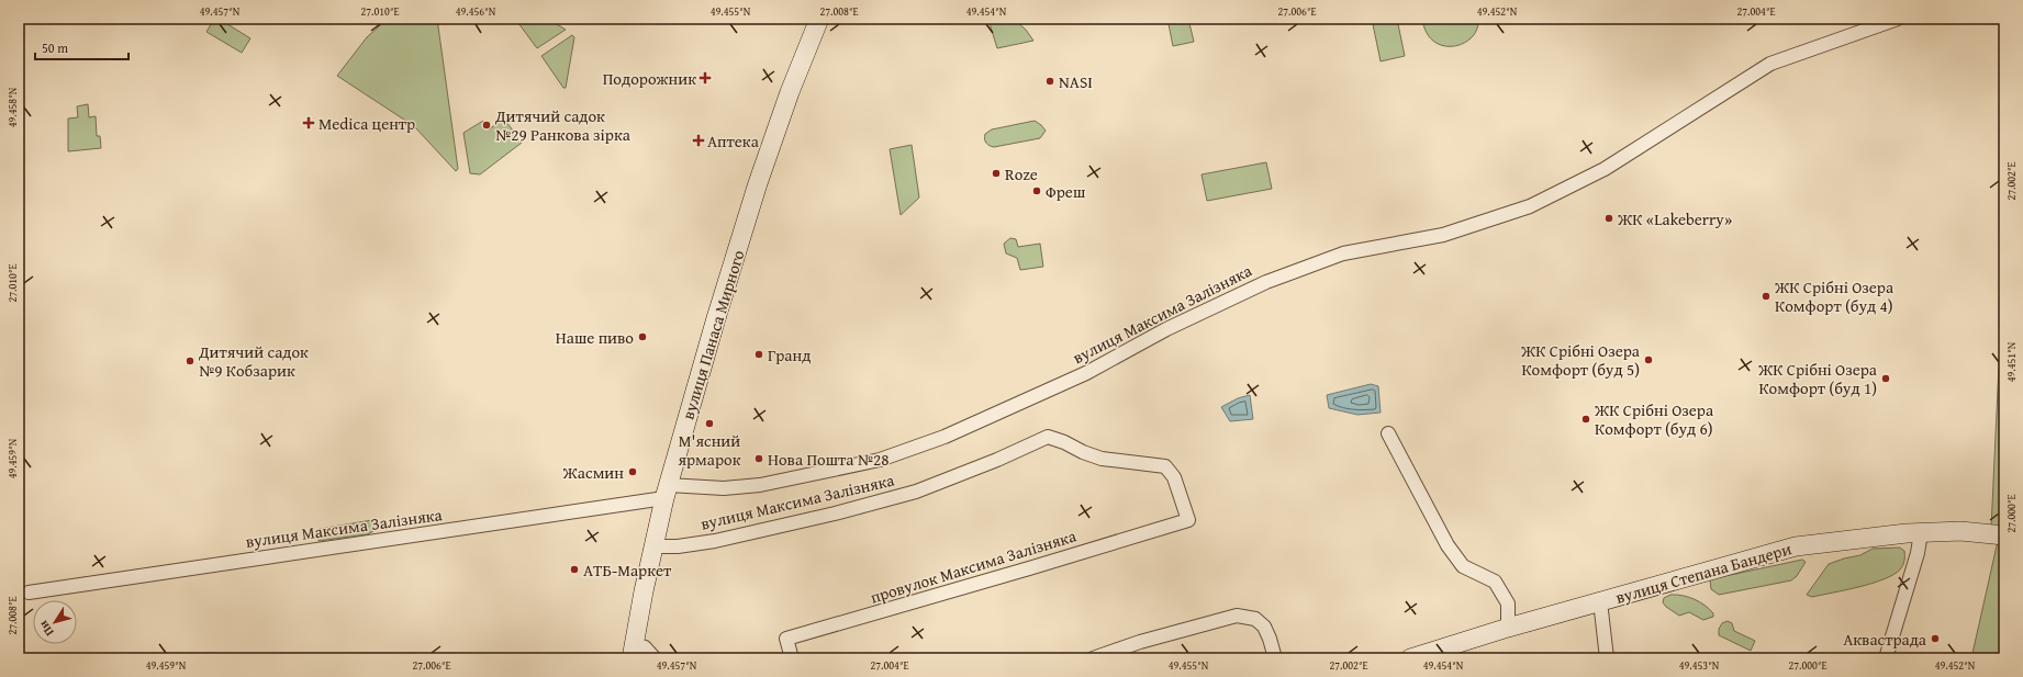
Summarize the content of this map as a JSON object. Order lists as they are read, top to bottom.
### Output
{
  "streets": {
    "main road": ["вулиця Панаса Мирного", "вулиця Степана Бандери"],
    "street": ["вулиця Максима Залізняка", "провулок Максима Залізняка"]
  },
  "crossings": [
    ["вулиця Максима Залізняка", "вулиця Панаса Мирного"],
    ["вулиця Максима Залізняка", "провулок Максима Залізняка"]
  ],
  "places": {
    "health": ["Подорожник", "Medica центр", "Аптека"],
    "other": [
      "NASI",
      "Дитячий садок №29 Ранкова зірка",
      "Roze",
      "Фреш",
      "ЖК «Lakeberry»",
      "ЖК Срібні Озера Комфорт (буд 4)",
      "Наше пиво",
      "Гранд",
      "ЖК Срібні Озера Комфорт (буд 5)",
      "Дитячий садок №9 Кобзарик",
      "ЖК Срібні Озера Комфорт (буд 1)",
      "ЖК Срібні Озера Комфорт (буд 6)",
      "М'ясний ярмарок",
      "Нова Пошта №28",
      "Жасмин",
      "АТБ-Маркет",
      "Аквастрада"
    ]
  },
  "scale_bar": "50 m",
  "north": "bottom left",
  "coordinates": [
    "49.457°N",
    "27.010°E",
    "49.456°N",
    "49.455°N",
    "27.008°E",
    "49.454°N",
    "27.006°E",
    "49.452°N",
    "27.004°E",
    "49.458°N",
    "27.002°E",
    "49.451°N",
    "49.459°N",
    "27.000°E",
    "49.453°N"
  ]
}
